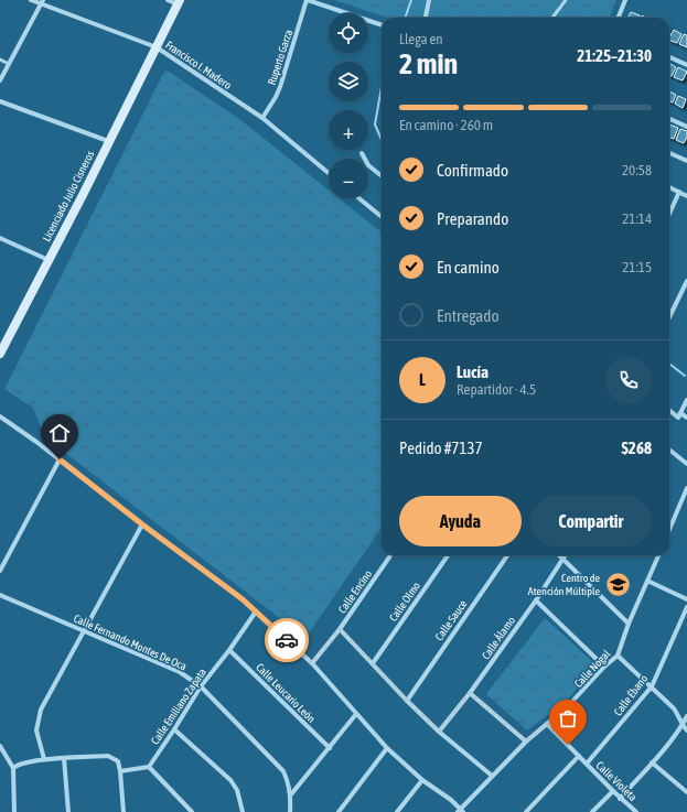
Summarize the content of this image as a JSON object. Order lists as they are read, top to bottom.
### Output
{
  "streets": {
    "street": [
      "Ruperto Garza",
      "Francisco I. Madero",
      "Licenciado Julio Cisneros",
      "Calle Encino",
      "Calle Olmo",
      "Calle Sauce",
      "Calle Álamo",
      "Calle Fernando Montes De Oca",
      "Calle Nogal",
      "Calle Leucario León",
      "Calle Ébano",
      "Calle Emiliano Zapata",
      "Calle Violeta"
    ]
  },
  "crossings": [
    ["Ruperto Garza", "Francisco I. Madero"],
    ["Francisco I. Madero", "Licenciado Julio Cisneros"],
    ["Calle Fernando Montes De Oca", "Calle Emiliano Zapata"],
    ["Calle Nogal", "Calle Violeta"],
    ["Calle Leucario León", "Calle Emiliano Zapata"],
    ["Calle Ébano", "Calle Violeta"]
  ],
  "places": {
    "school or university": ["Centro de Atención Múltiple"]
  },
  "page": {
    "map_buttons": ["+", "−"],
    "heading": ["2 min", "Llega en", "21:25–21:30"],
    "panel": [
      "Lucía",
      "Repartidor · 4.5",
      "Pedido #7137",
      "$268"
    ],
    "bar": "En camino · 260 m",
    "list": [
      ["Confirmado", "20:58"],
      ["Preparando", "21:14"],
      ["En camino", "21:15"],
      "Entregado"
    ],
    "round": "L",
    "buttons": ["Ayuda", "Compartir"]
  }
}
